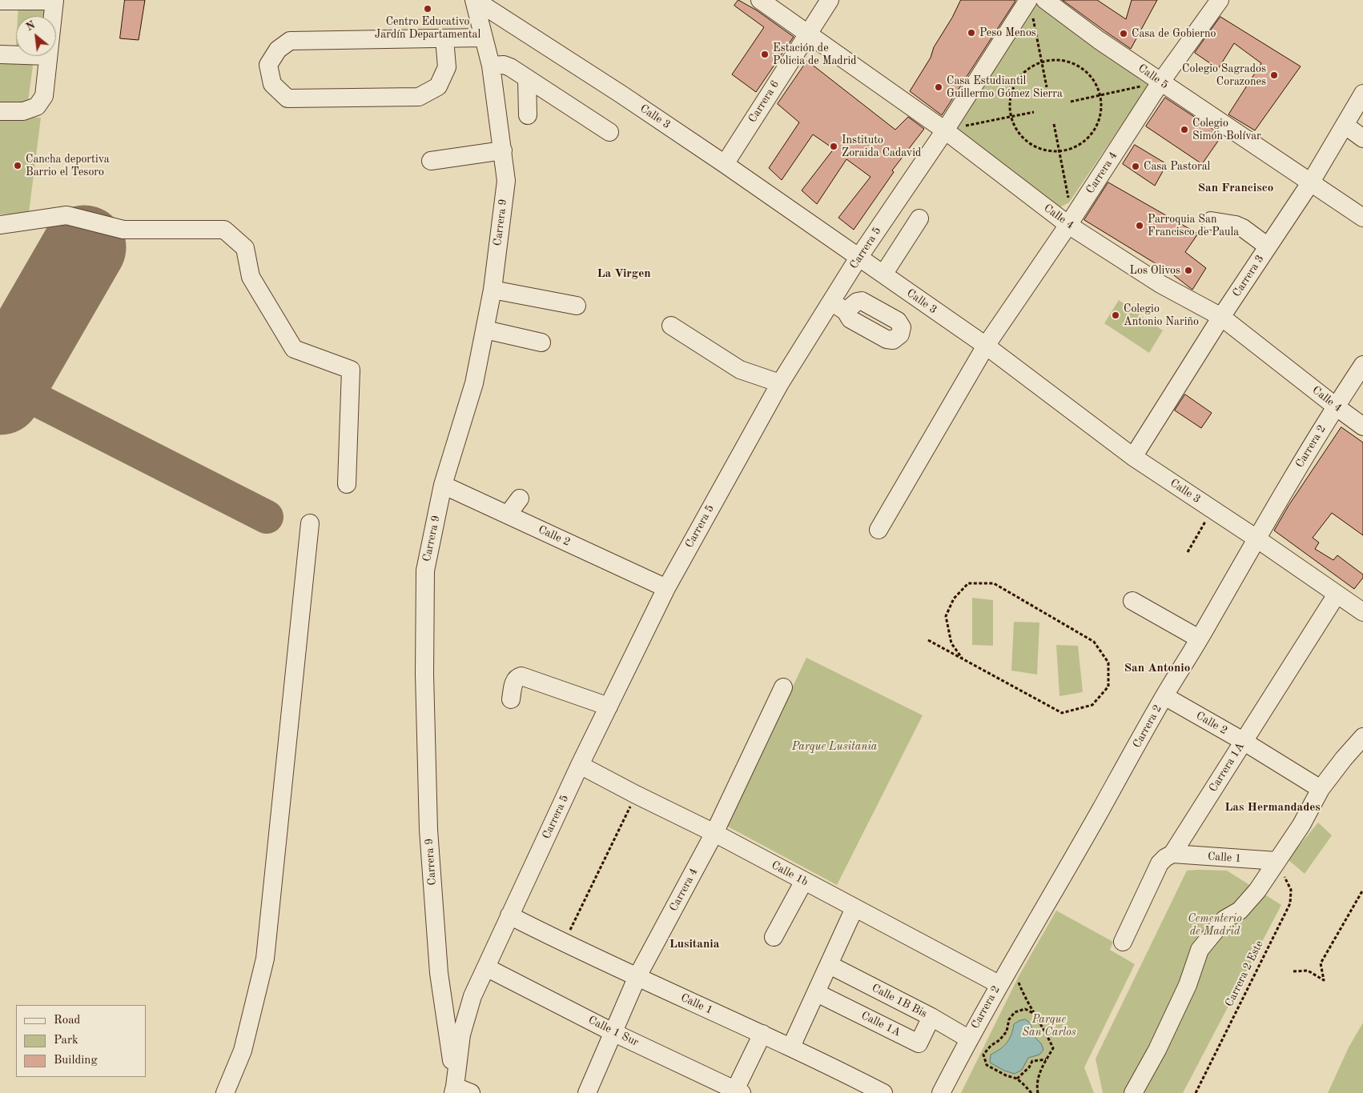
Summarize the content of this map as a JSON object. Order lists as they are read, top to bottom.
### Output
{
  "streets": {
    "street": [
      "Calle 5",
      "Carrera 6",
      "Calle 3",
      "Carrera 4",
      "Calle 4",
      "Carrera 9",
      "Carrera 5",
      "Carrera 3",
      "Carrera 2",
      "Calle 2",
      "Carrera 1A",
      "Calle 1",
      "Calle 1b",
      "Calle 1B Bis",
      "Calle 1A",
      "Calle 1 Sur"
    ],
    "path": ["Carrera 2 Este"]
  },
  "crossings": [
    ["Calle 5", "Carrera 4"],
    ["Calle 5", "Carrera 5"],
    ["Calle 5", "Carrera 3"],
    ["Carrera 6", "Calle 3"],
    ["Carrera 6", "Calle 4"],
    ["Calle 3", "Carrera 4"],
    ["Calle 3", "Carrera 9"],
    ["Calle 3", "Carrera 5"],
    ["Calle 3", "Carrera 3"],
    ["Calle 3", "Carrera 2"],
    ["Calle 3", "Carrera 1A"],
    ["Carrera 4", "Calle 4"],
    ["Carrera 4", "Calle 1"],
    ["Carrera 4", "Calle 1b"],
    ["Carrera 4", "Calle 1 Sur"],
    ["Calle 4", "Carrera 5"],
    ["Calle 4", "Carrera 3"],
    ["Calle 4", "Carrera 2"],
    ["Carrera 9", "Carrera 5"],
    ["Carrera 9", "Calle 2"],
    ["Carrera 5", "Calle 2"],
    ["Carrera 5", "Calle 1"],
    ["Carrera 5", "Calle 1b"],
    ["Carrera 5", "Calle 1 Sur"],
    ["Carrera 2", "Calle 2"],
    ["Carrera 2", "Calle 1b"],
    ["Carrera 2", "Calle 1B Bis"],
    ["Calle 2", "Carrera 1A"],
    ["Carrera 1A", "Calle 1"],
    ["Calle 1", "Carrera 2 Este"],
    ["Calle 1B Bis", "Calle 1A"]
  ],
  "districts": [
    "San Francisco",
    "La Virgen",
    "San Antonio",
    "Las Hermandades",
    "Lusitania"
  ],
  "parks": ["Parque Lusitania", "Cementerio de Madrid", "Parque San Carlos"],
  "places": [
    "Centro Educativo Jardín Departamental",
    "Peso Menos",
    "Casa de Gobierno",
    "Estación de Policia de Madrid",
    "Colegio Sagrados Corazones",
    "Casa Estudiantil Guillermo Gómez Sierra",
    "Colegio Simón Bolívar",
    "Instituto Zoraida Cadavid",
    "Cancha deportiva Barrio el Tesoro",
    "Casa Pastoral",
    "Parroquia San Francisco de Paula",
    "Los Olivos",
    "Colegio Antonio Nariño"
  ],
  "legend": ["Road", "Park", "Building"],
  "north": "top left"
}
